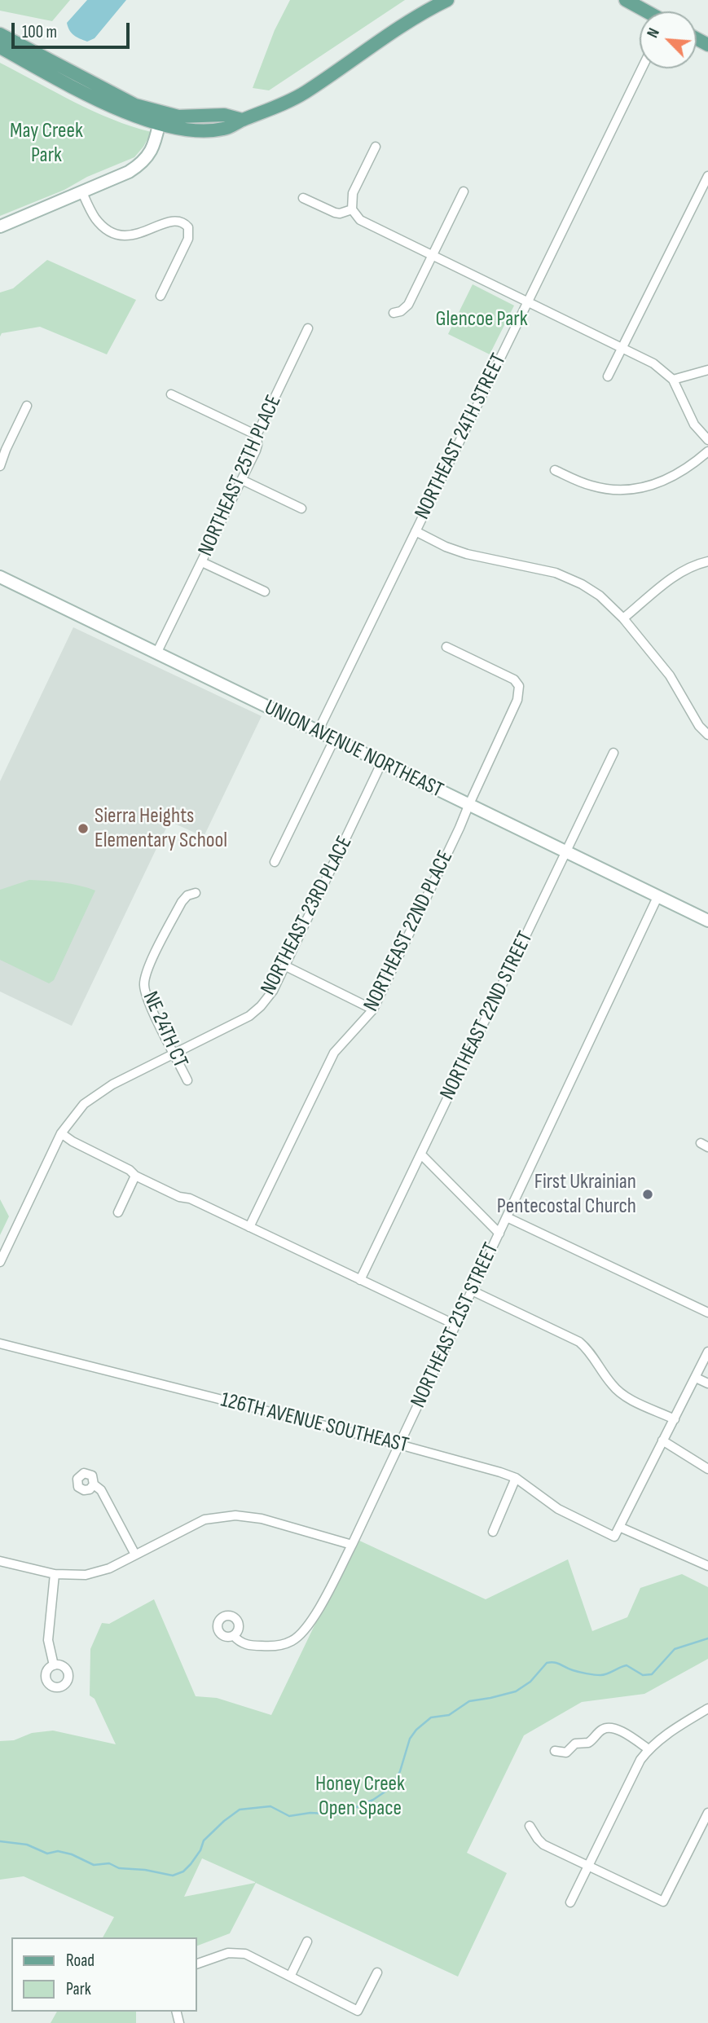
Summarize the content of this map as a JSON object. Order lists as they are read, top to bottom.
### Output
{
  "streets": {
    "street": [
      "NORTHEAST 24TH STREET",
      "NORTHEAST 25TH PLACE",
      "UNION AVENUE NORTHEAST",
      "NORTHEAST 23RD PLACE",
      "NORTHEAST 22ND PLACE",
      "NORTHEAST 22ND STREET",
      "NE 24TH CT",
      "NORTHEAST 21ST STREET",
      "126TH AVENUE SOUTHEAST"
    ]
  },
  "crossings": [
    ["NORTHEAST 24TH STREET", "UNION AVENUE NORTHEAST"],
    ["NORTHEAST 25TH PLACE", "UNION AVENUE NORTHEAST"],
    ["UNION AVENUE NORTHEAST", "NORTHEAST 23RD PLACE"],
    ["UNION AVENUE NORTHEAST", "NORTHEAST 22ND PLACE"],
    ["UNION AVENUE NORTHEAST", "NORTHEAST 22ND STREET"],
    ["UNION AVENUE NORTHEAST", "NORTHEAST 21ST STREET"],
    ["NORTHEAST 23RD PLACE", "NE 24TH CT"],
    ["NORTHEAST 21ST STREET", "126TH AVENUE SOUTHEAST"]
  ],
  "parks": ["May Creek Park", "Glencoe Park", "Honey Creek Open Space"],
  "places": ["Sierra Heights Elementary School", "First Ukrainian Pentecostal Church"],
  "legend": ["Road", "Park"],
  "scale_bar": "100 m",
  "north": "top left"
}
